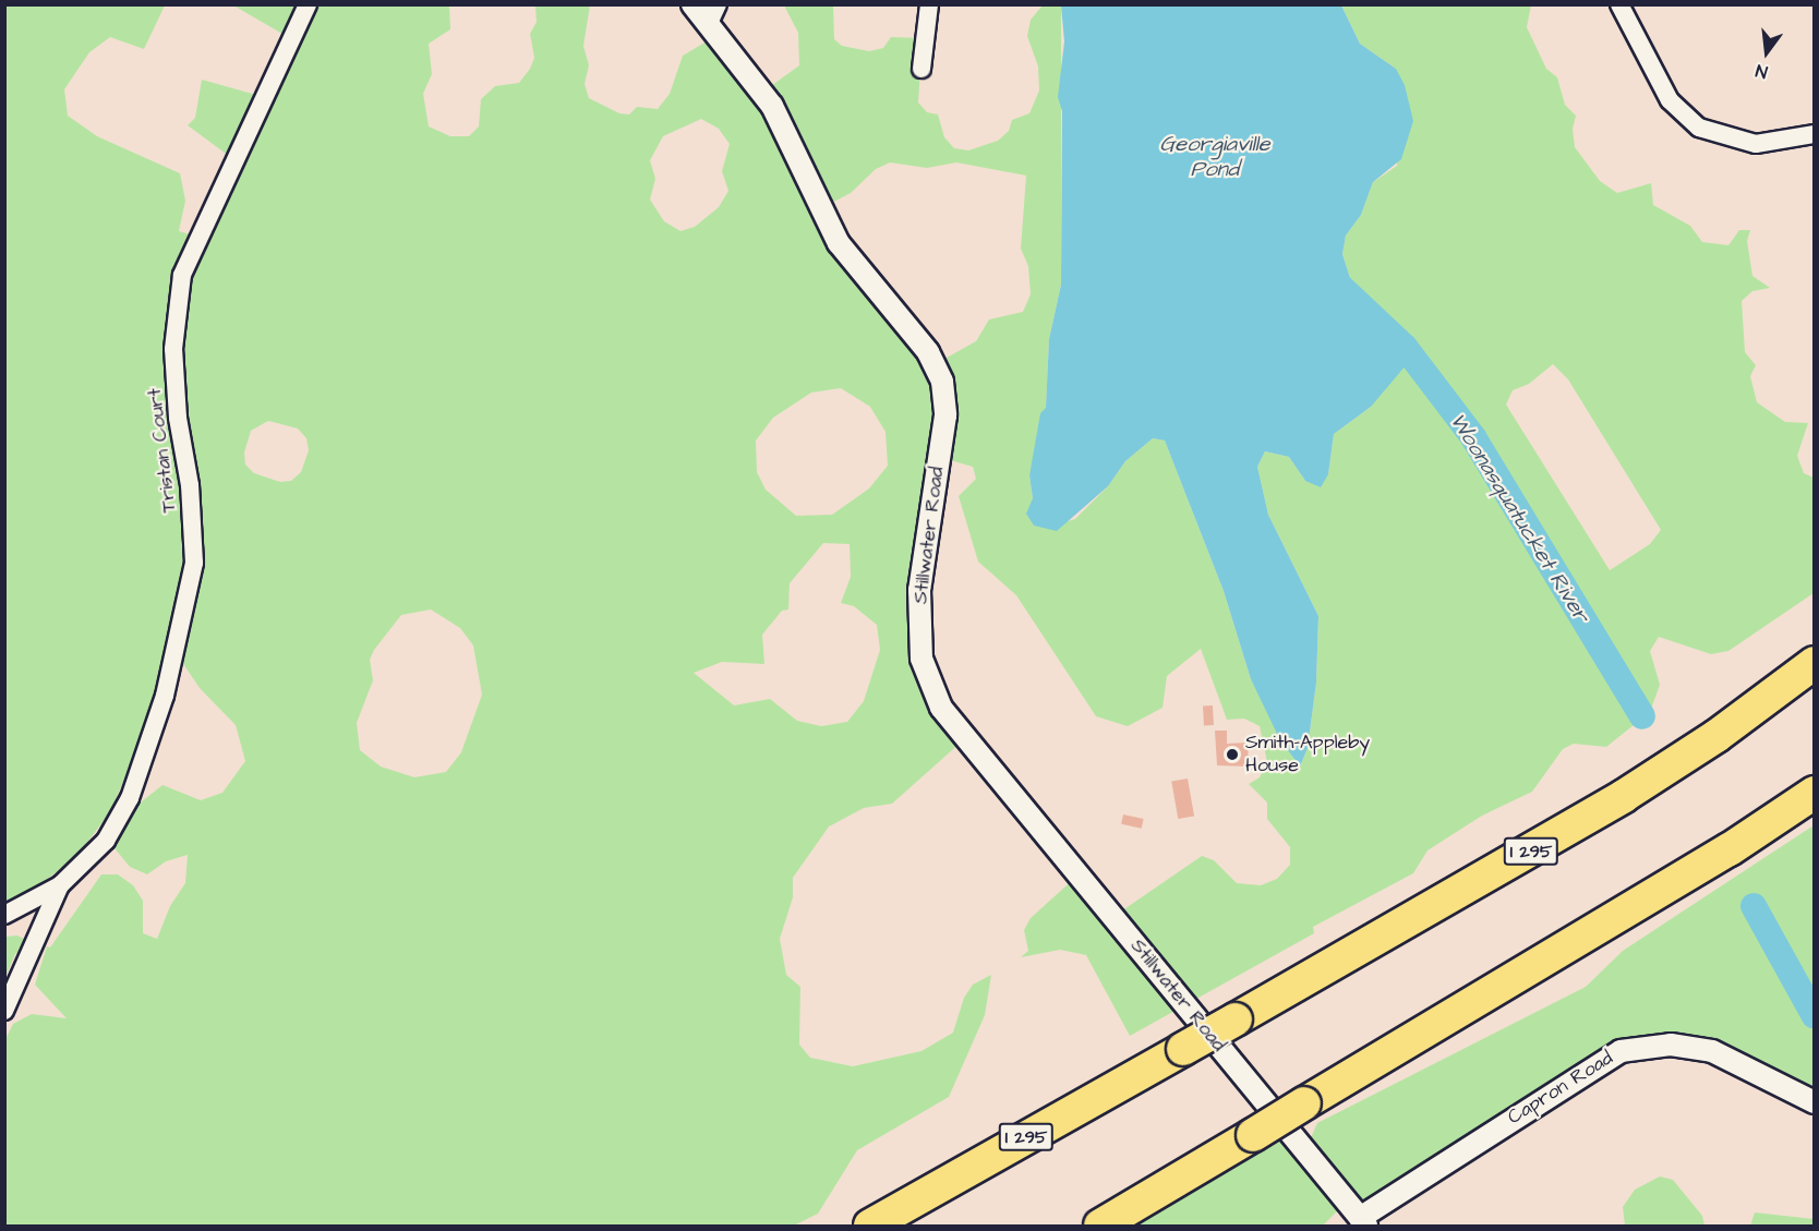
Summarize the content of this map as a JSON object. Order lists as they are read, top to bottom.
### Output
{
  "streets": {
    "highway": ["I 295"],
    "street": ["Tristan Court", "Stillwater Road", "Capron Road"]
  },
  "crossings": [
    ["Stillwater Road", "Capron Road"]
  ],
  "water": ["Georgiaville Pond", "Woonasquatucket River"],
  "places": ["Smith-Appleby House"],
  "north": "bottom"
}
